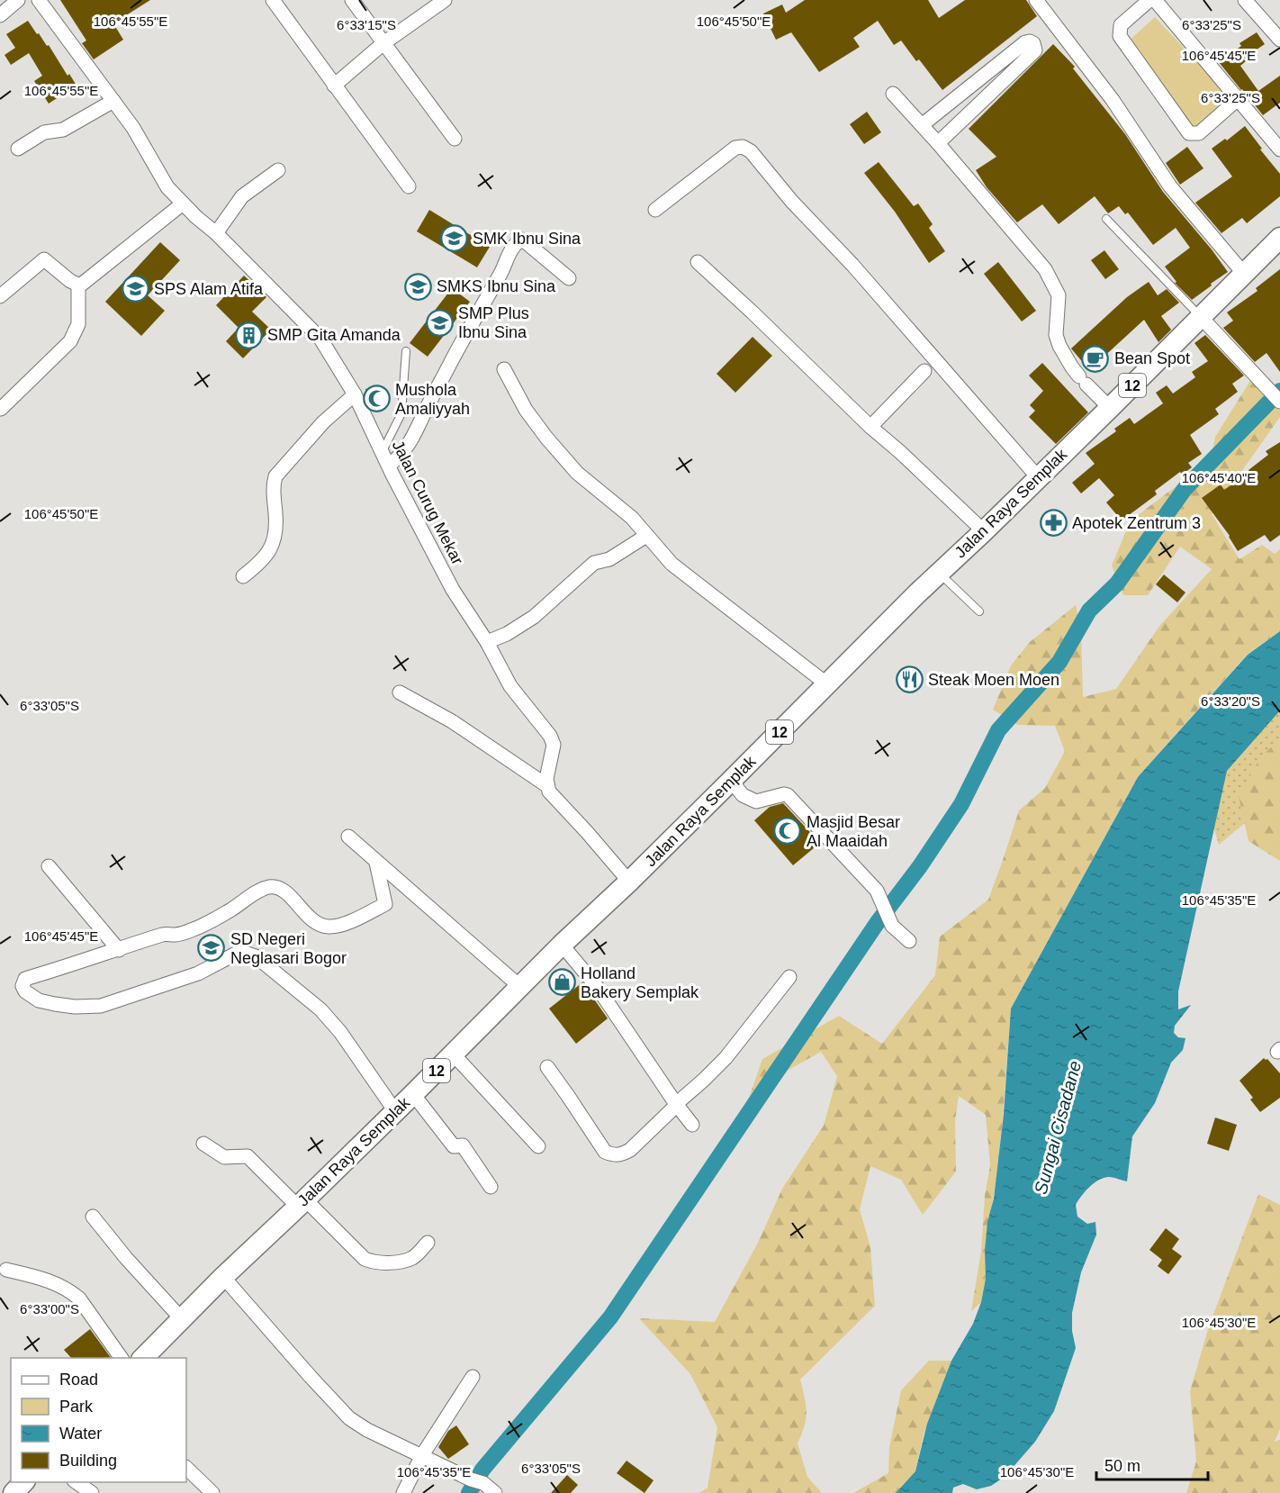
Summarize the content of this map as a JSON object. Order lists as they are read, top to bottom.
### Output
{
  "streets": {
    "main road": ["12", "Jalan Raya Semplak"],
    "street": ["Jalan Curug Mekar"]
  },
  "water": ["Sungai Cisadane"],
  "places": {
    "school or university": [
      "SMK Ibnu Sina",
      "SMKS Ibnu Sina",
      "SPS Alam Atifa",
      "SMP Plus Ibnu Sina",
      "SD Negeri Neglasari Bogor"
    ],
    "building": ["SMP Gita Amanda"],
    "cafe": ["Bean Spot"],
    "mosque": ["Mushola Amaliyyah", "Masjid Besar Al Maaidah"],
    "pharmacy": ["Apotek Zentrum 3"],
    "restaurant": ["Steak Moen Moen"],
    "shop": ["Holland Bakery Semplak"]
  },
  "legend": [
    "Road",
    "Park",
    "Water",
    "Building"
  ],
  "scale_bar": "50 m",
  "coordinates": [
    "106°45'55\"E",
    "106°45'50\"E",
    "6°33'15\"S",
    "6°33'25\"S",
    "106°45'45\"E",
    "106°45'40\"E",
    "6°33'20\"S",
    "6°33'05\"S",
    "106°45'35\"E",
    "6°33'00\"S",
    "106°45'30\"E"
  ]
}
